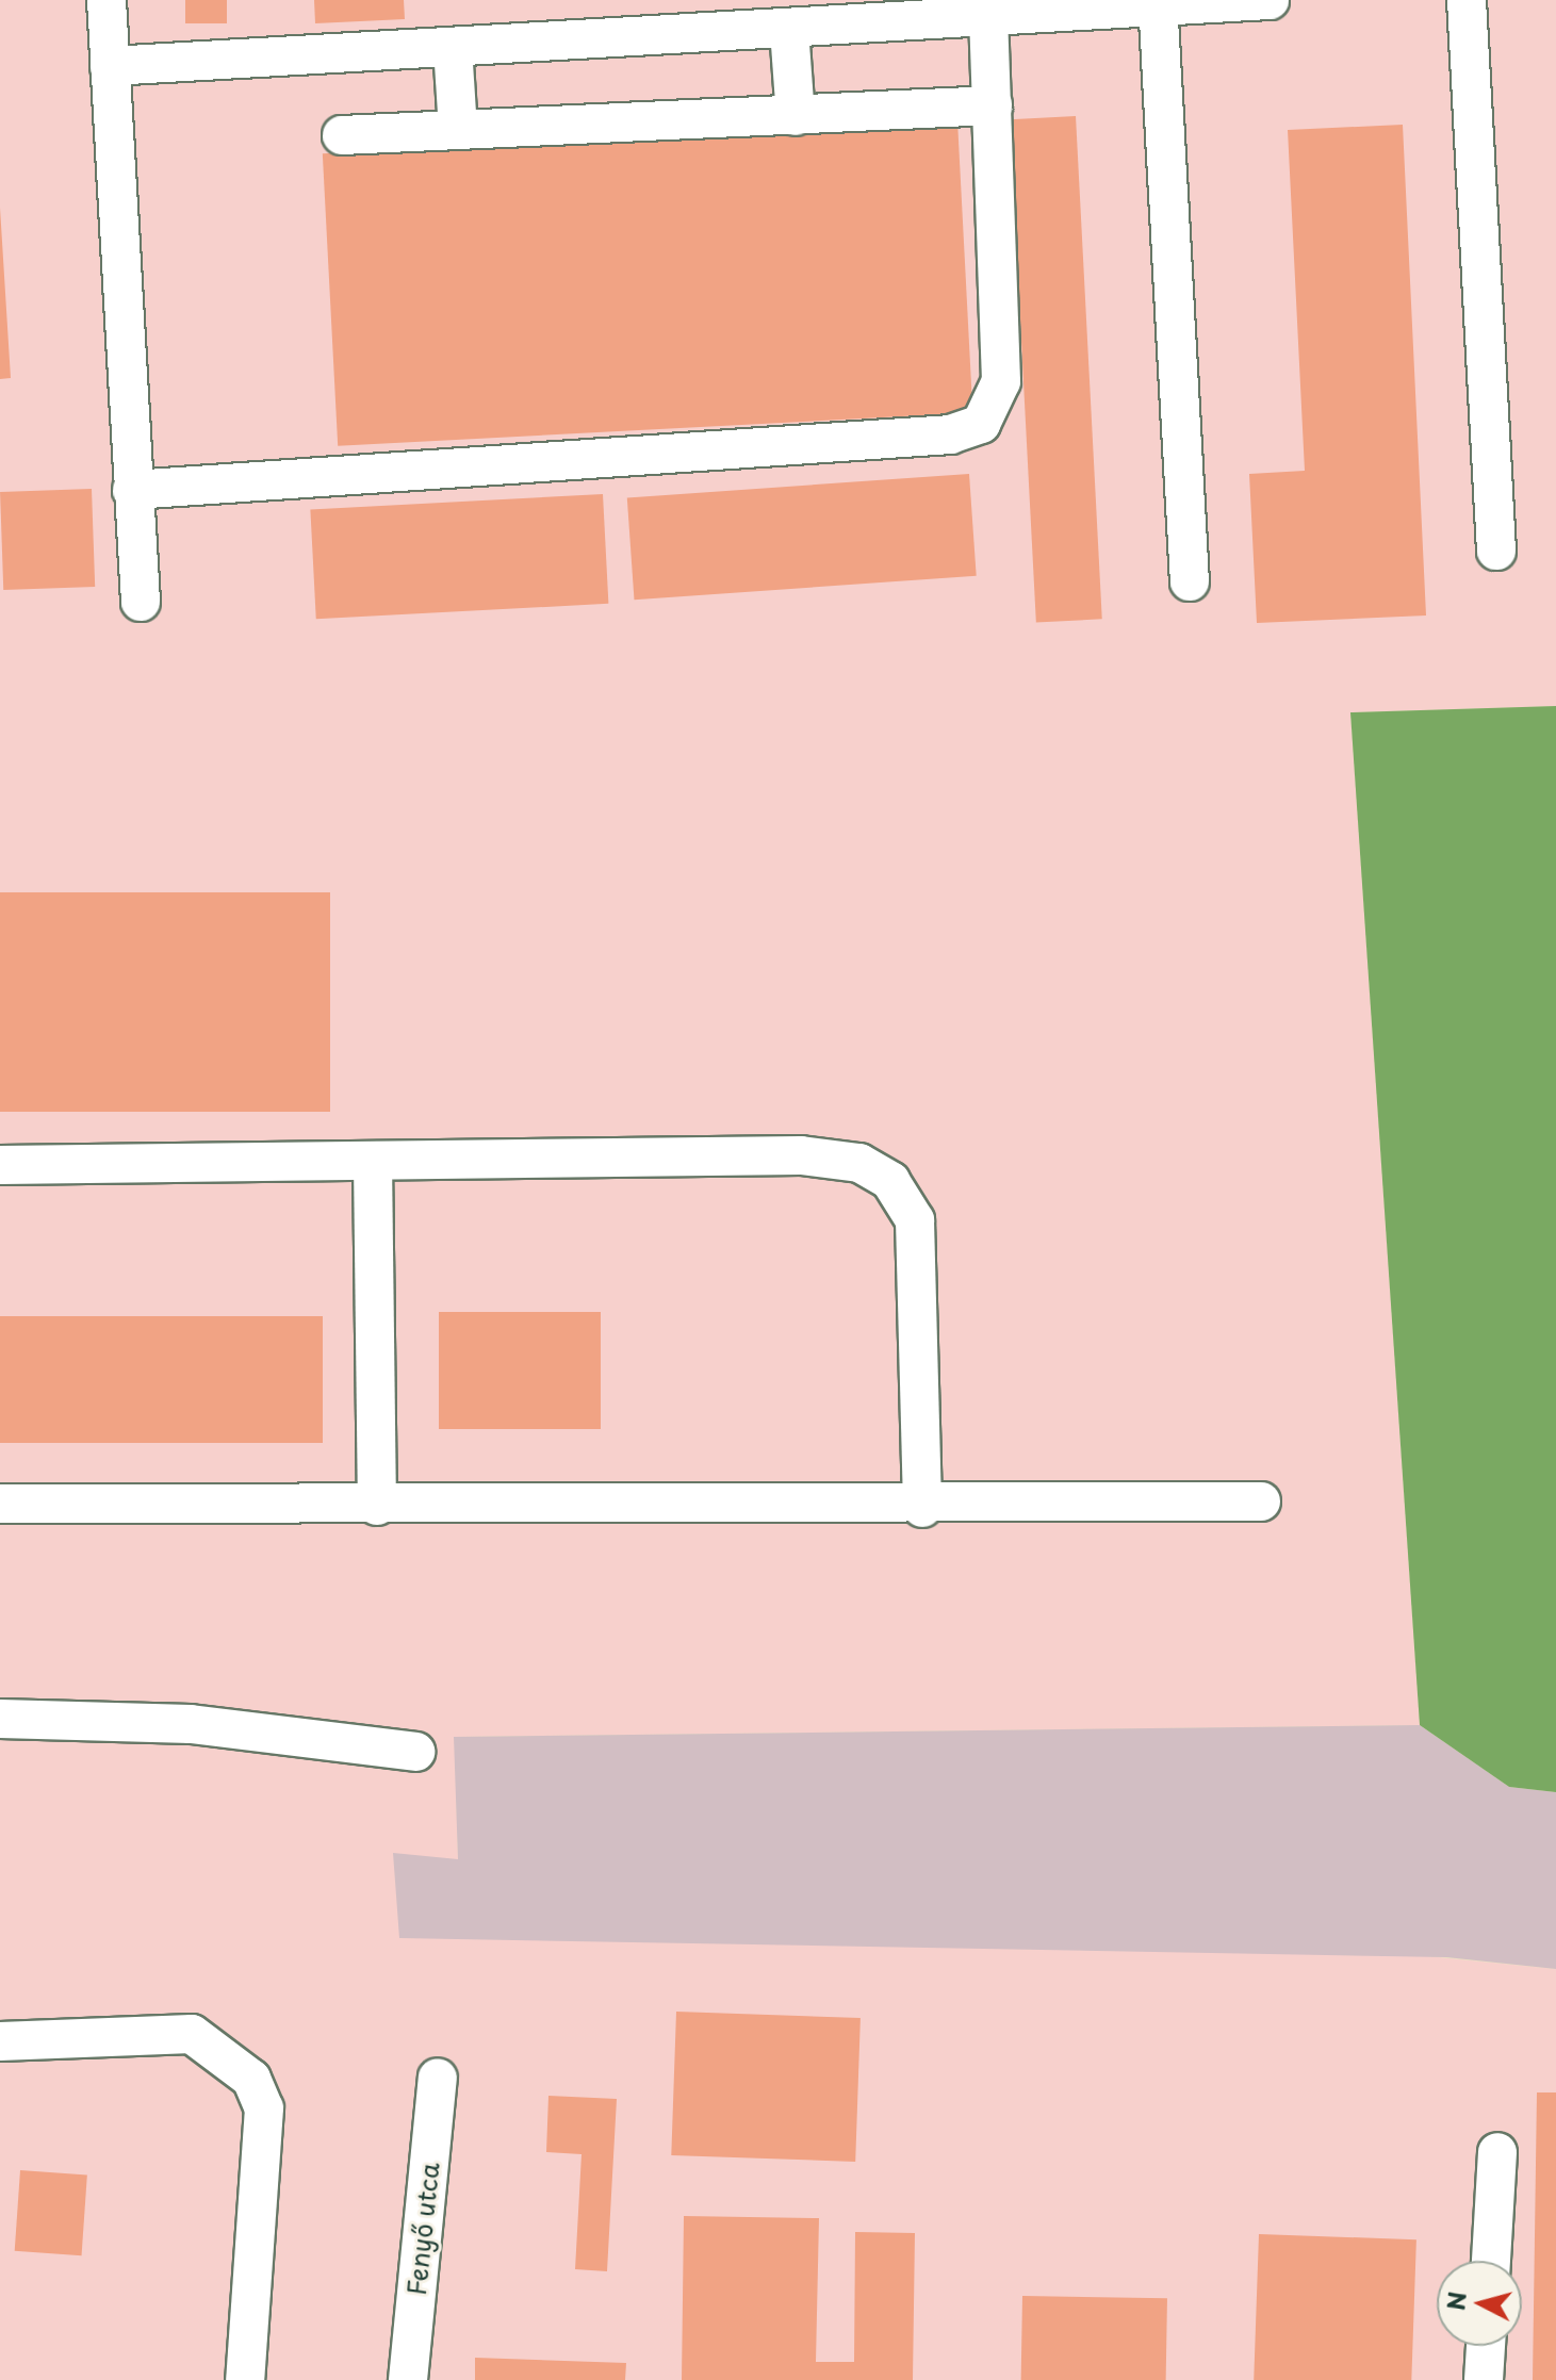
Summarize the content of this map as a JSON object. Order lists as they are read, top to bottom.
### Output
{
  "streets": {
    "street": ["Fenyő utca"]
  },
  "north": "left"
}
